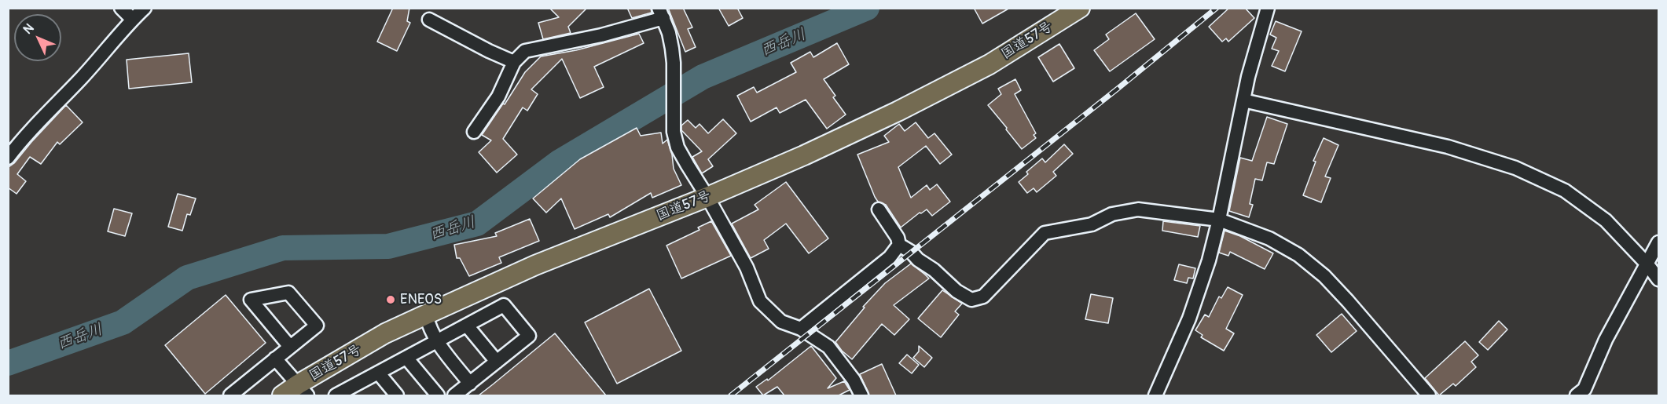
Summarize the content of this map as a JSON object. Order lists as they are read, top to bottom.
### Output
{
  "streets": {
    "highway": ["国道57号"]
  },
  "water": ["西岳川"],
  "places": ["ENEOS"],
  "north": "top left"
}
